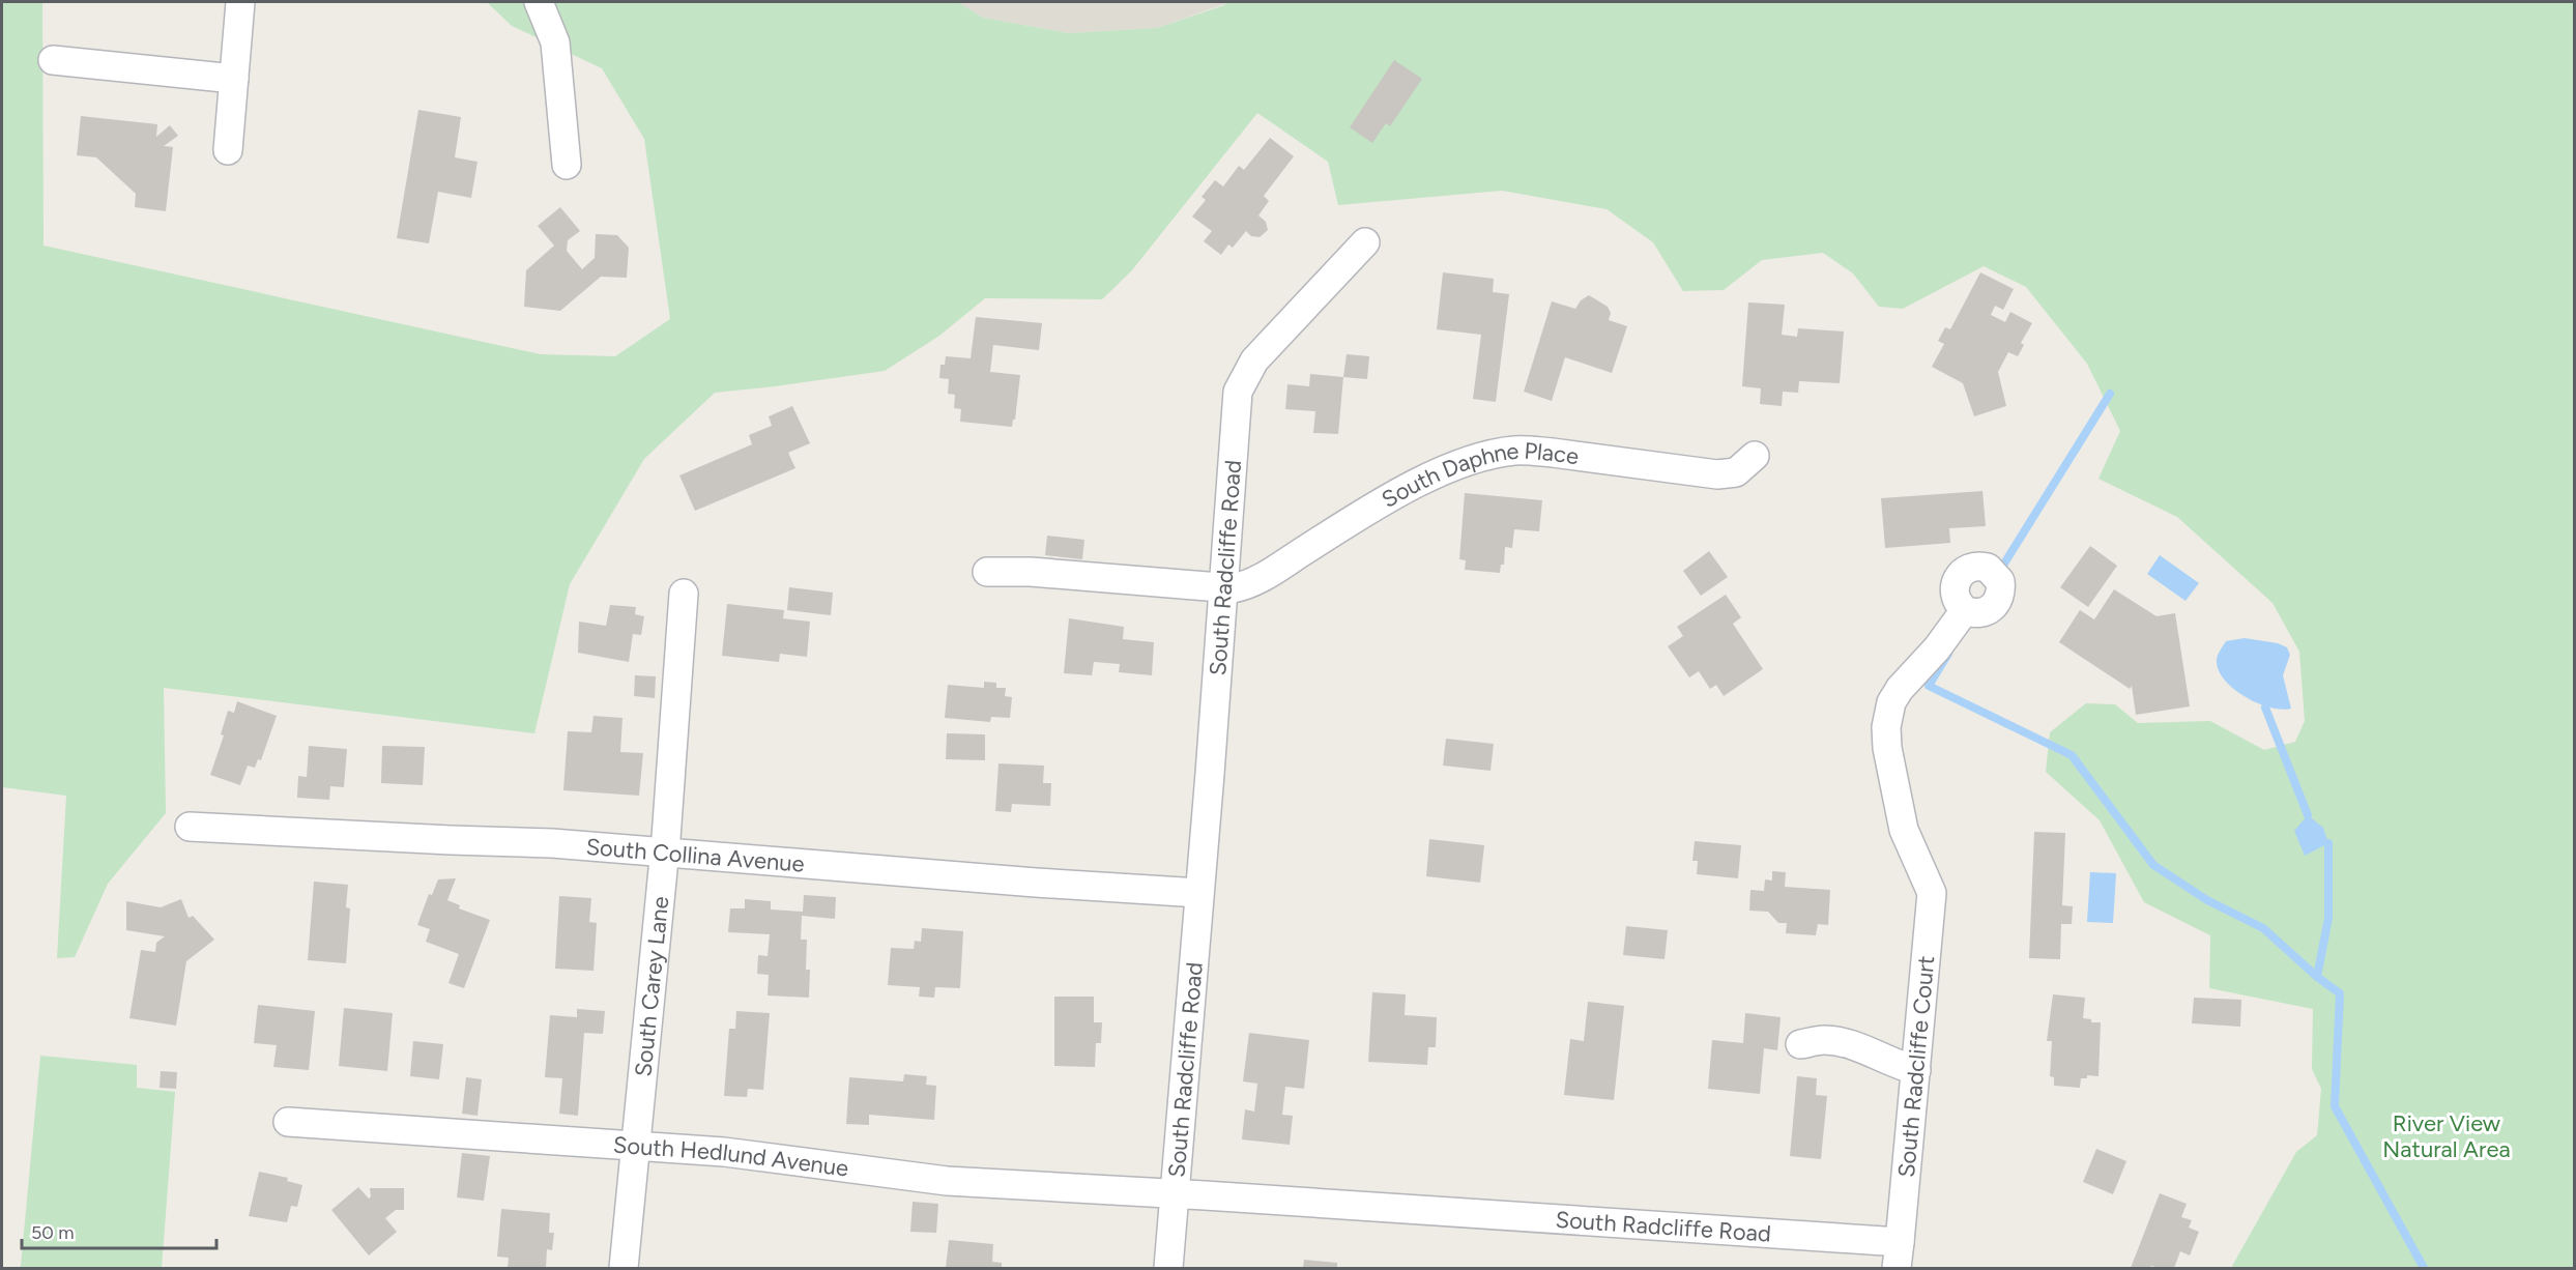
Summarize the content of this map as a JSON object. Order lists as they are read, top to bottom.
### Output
{
  "streets": {
    "street": [
      "South Daphne Place",
      "South Radcliffe Road",
      "South Collina Avenue",
      "South Carey Lane",
      "South Radcliffe Court",
      "South Hedlund Avenue"
    ]
  },
  "crossings": [
    ["South Daphne Place", "South Radcliffe Road"],
    ["South Radcliffe Road", "South Collina Avenue"],
    ["South Radcliffe Road", "South Radcliffe Court"],
    ["South Radcliffe Road", "South Hedlund Avenue"],
    ["South Collina Avenue", "South Carey Lane"],
    ["South Carey Lane", "South Hedlund Avenue"]
  ],
  "parks": ["River View Natural Area"],
  "scale_bar": "50 m"
}
